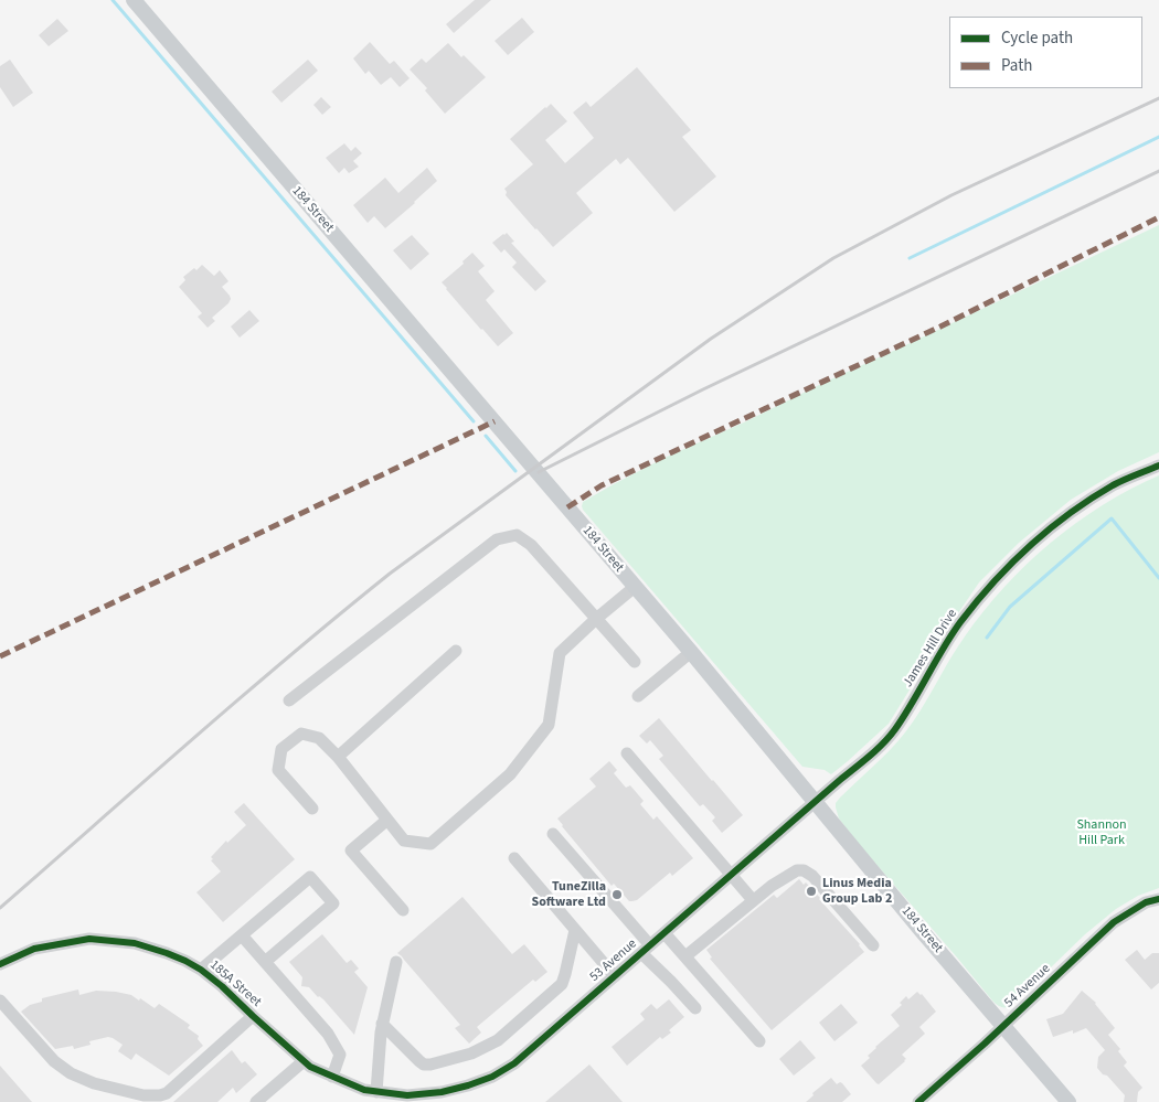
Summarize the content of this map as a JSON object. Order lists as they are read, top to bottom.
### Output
{
  "streets": {
    "main road": ["184 Street"],
    "street": [
      "James Hill Drive",
      "53 Avenue",
      "185A Street",
      "54 Avenue"
    ]
  },
  "crossings": [
    ["184 Street", "James Hill Drive"],
    ["184 Street", "53 Avenue"],
    ["184 Street", "54 Avenue"],
    ["James Hill Drive", "53 Avenue"],
    ["53 Avenue", "185A Street"]
  ],
  "parks": ["Shannon Hill Park"],
  "places": ["Linus Media Group Lab 2", "TuneZilla Software Ltd"],
  "legend": ["Cycle path", "Path"]
}
